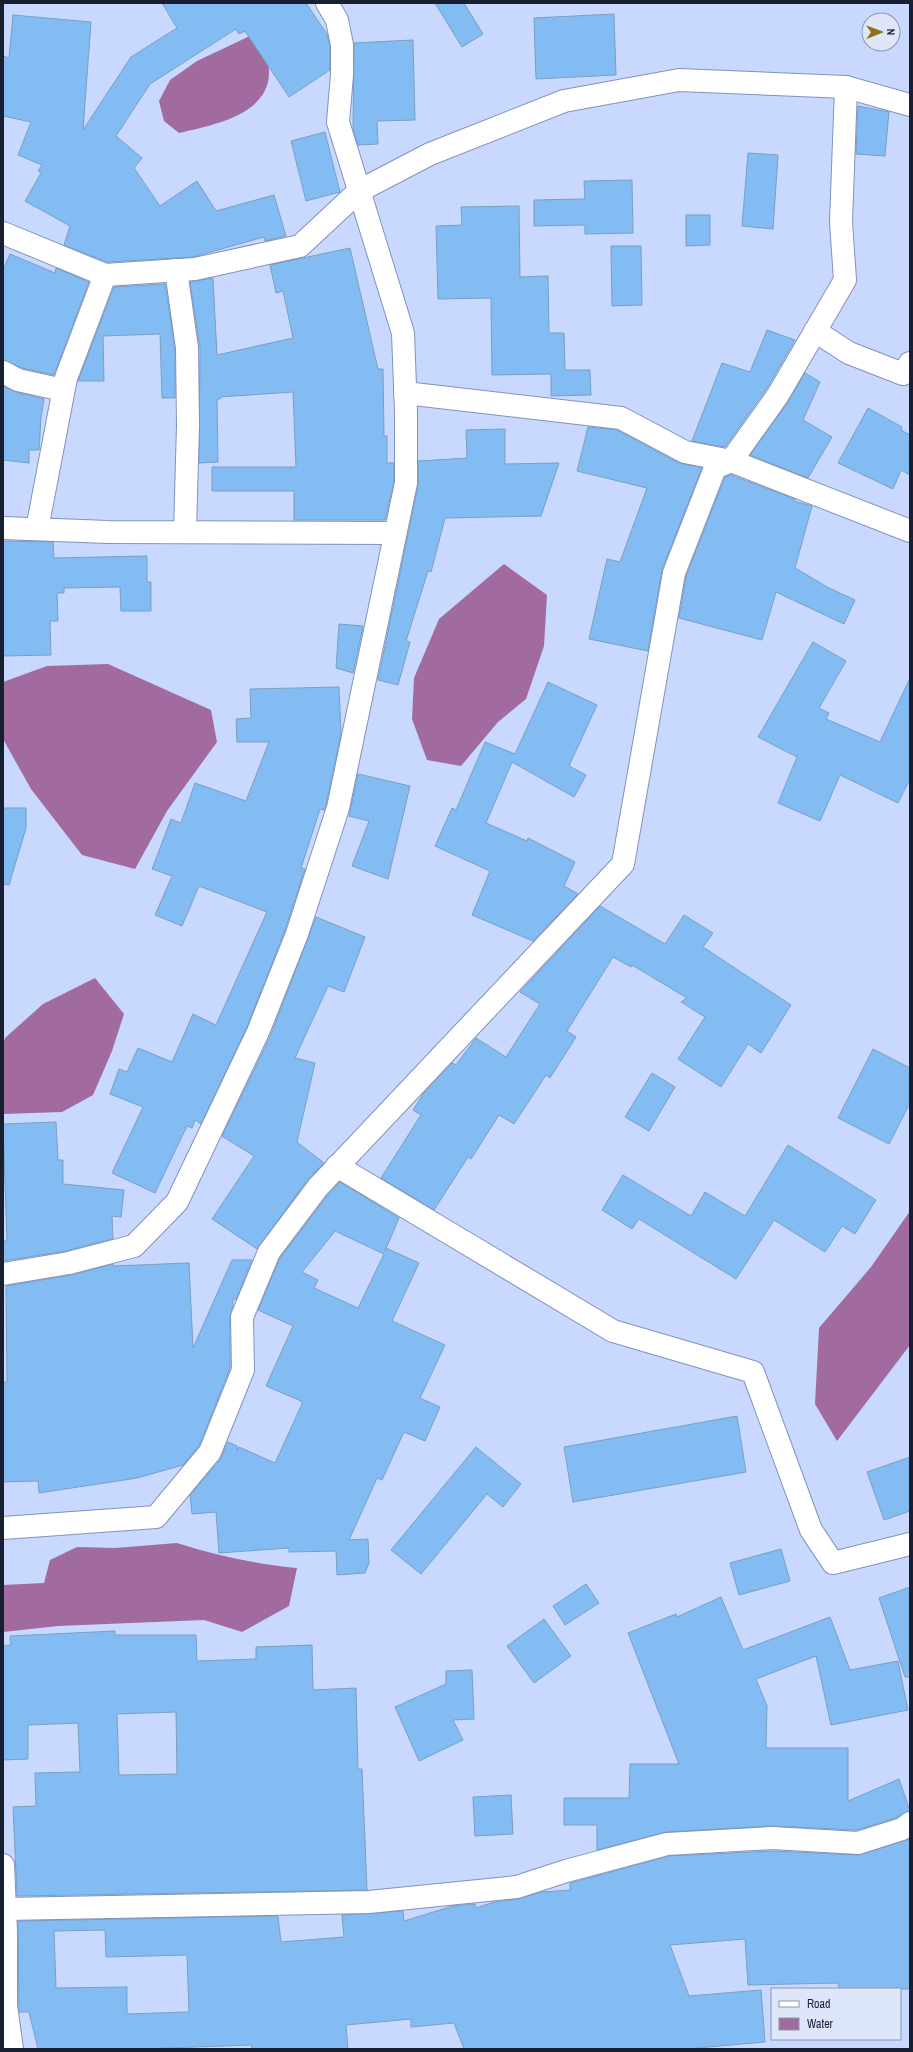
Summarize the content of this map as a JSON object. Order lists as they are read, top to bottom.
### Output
{
  "legend": ["Road", "Water"],
  "north": "right"
}
